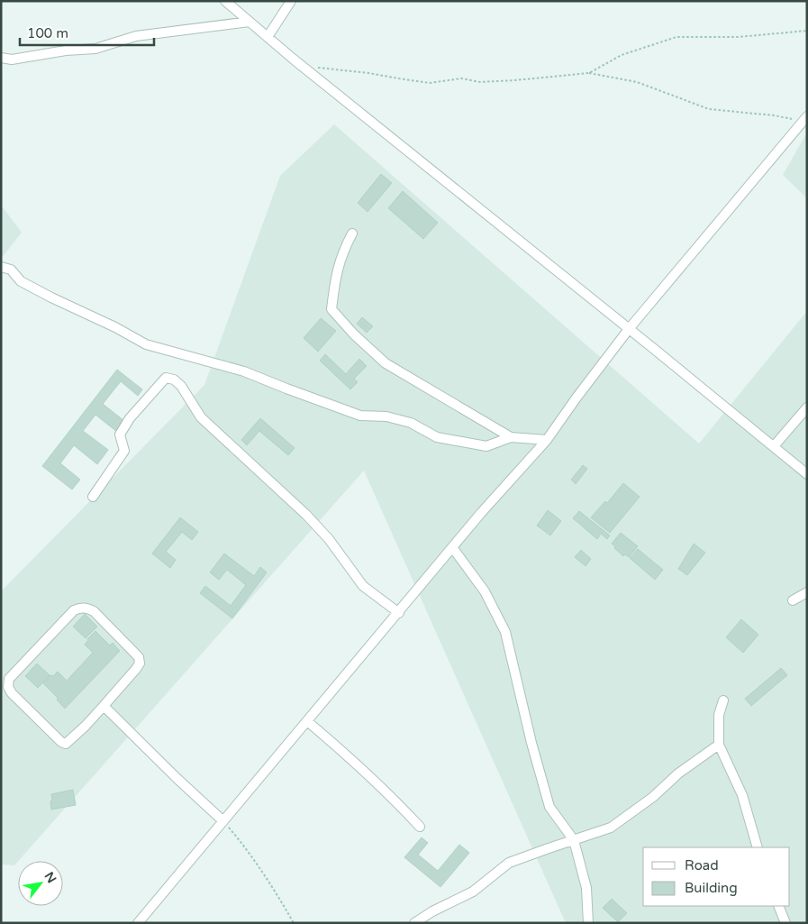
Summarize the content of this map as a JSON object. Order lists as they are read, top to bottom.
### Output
{
  "legend": ["Road", "Building"],
  "scale_bar": "100 m",
  "north": "top right"
}
